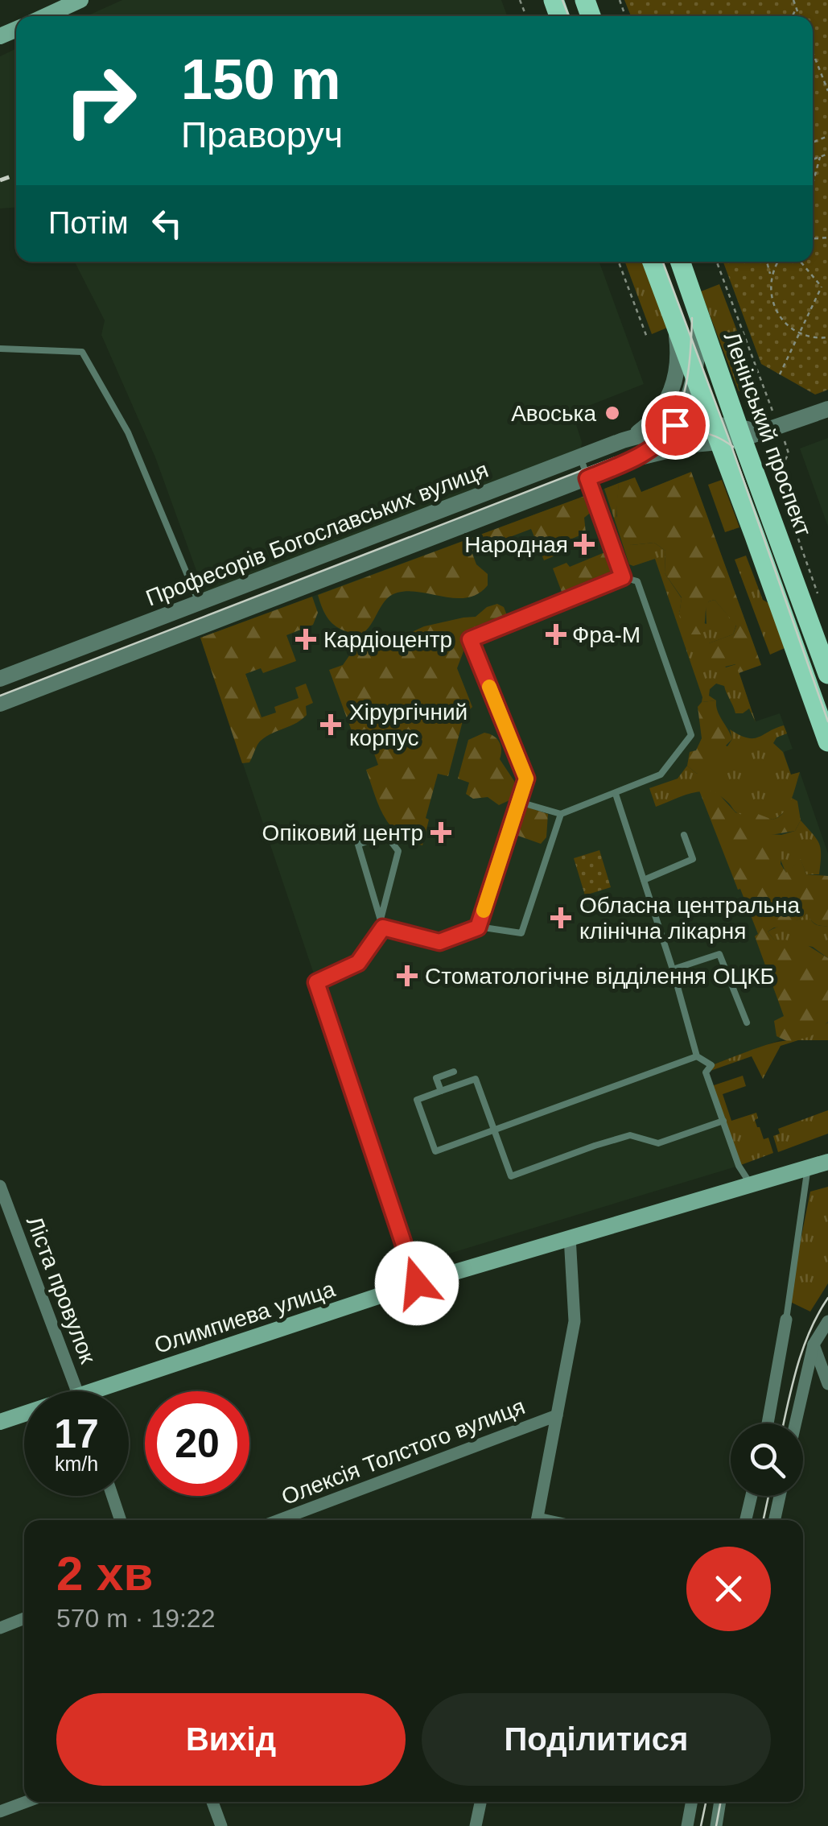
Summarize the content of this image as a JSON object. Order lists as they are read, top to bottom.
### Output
{
  "streets": {
    "main road": ["Ленінський проспект", "Олимпиева улица"],
    "street": ["Професорів Богославських вулиця", "Ліста провулок", "Олексія Толстого вулиця"]
  },
  "places": {
    "other": ["Авоська"],
    "health": [
      "Народная",
      "Фра-М",
      "Кардіоцентр",
      "Хірургічний корпус",
      "Опіковий центр",
      "Обласна центральна клінічна лікарня",
      "Стоматологічне відділення ОЦКБ"
    ]
  },
  "page": {
    "turn": ["150 m", "Праворуч"],
    "then": "Потім",
    "speed": "17 km/h",
    "limit": "20",
    "heading": ["2 хв", "570 m · 19:22"],
    "buttons": ["Вихід", "Поділитися"]
  }
}
